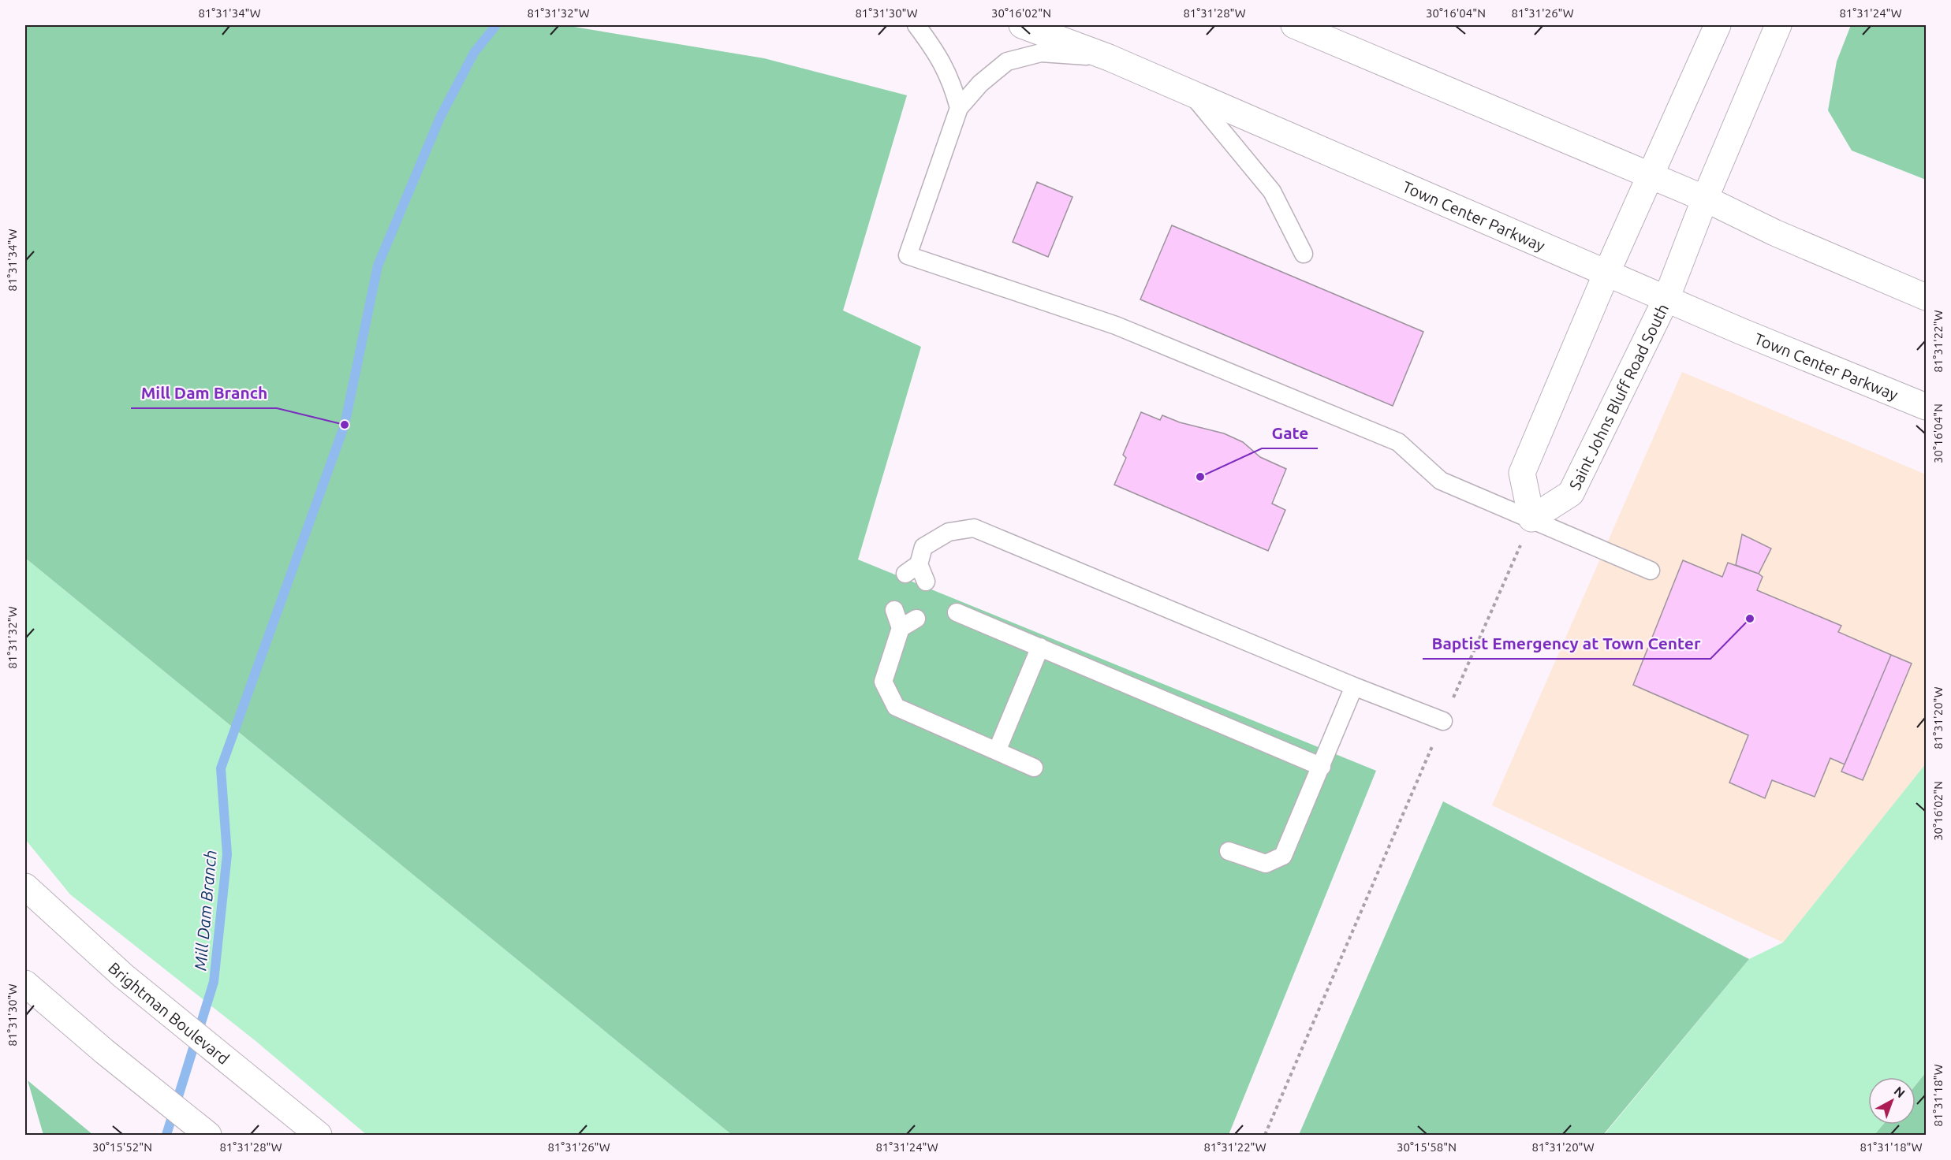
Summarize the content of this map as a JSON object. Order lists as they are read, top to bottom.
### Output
{
  "streets": {
    "main road": ["Town Center Parkway", "Saint Johns Bluff Road South", "Brightman Boulevard"]
  },
  "crossings": [
    ["Town Center Parkway", "Saint Johns Bluff Road South"]
  ],
  "water": ["Mill Dam Branch"],
  "places": ["Mill Dam Branch", "Gate", "Baptist Emergency at Town Center"],
  "north": "top right",
  "coordinates": [
    "81°31'34\"W",
    "81°31'32\"W",
    "81°31'30\"W",
    "30°16'02\"N",
    "81°31'28\"W",
    "30°16'04\"N",
    "81°31'26\"W",
    "81°31'24\"W",
    "81°31'22\"W",
    "81°31'20\"W",
    "81°31'18\"W",
    "30°15'52\"N",
    "30°15'58\"N"
  ]
}
